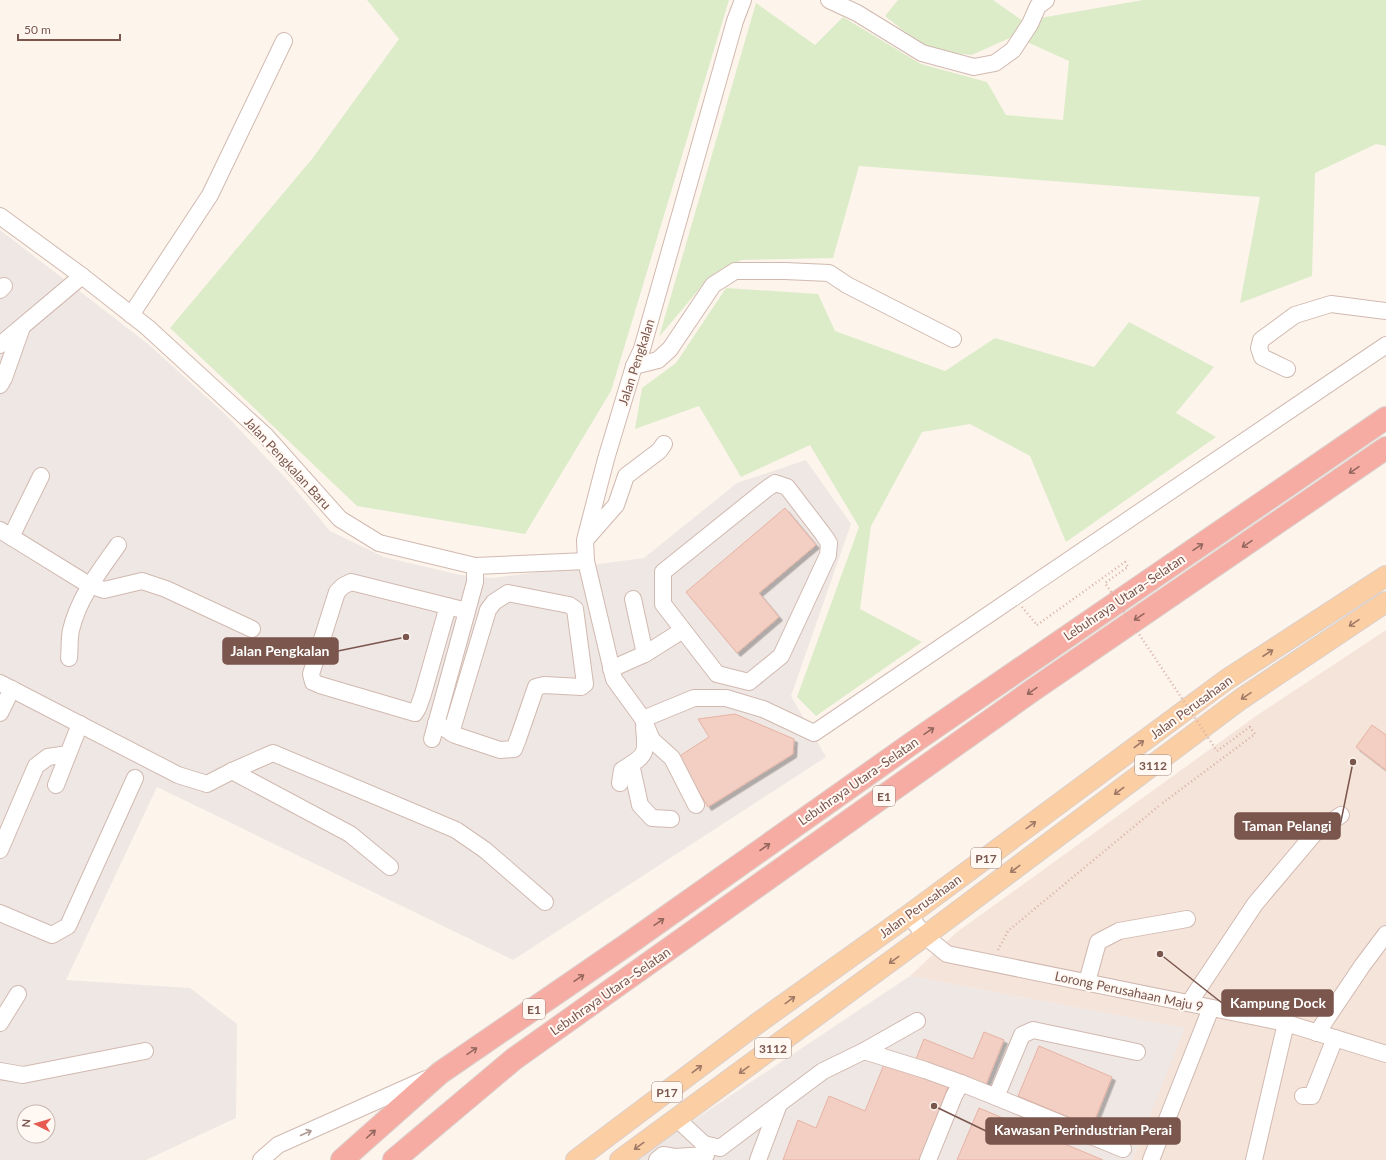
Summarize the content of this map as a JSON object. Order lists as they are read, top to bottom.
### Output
{
  "streets": {
    "highway": ["Lebuhraya Utara–Selatan", "E1"],
    "main road": ["Jalan Perusahaan", "3112", "P17"],
    "street": ["Jalan Pengkalan", "Jalan Pengkalan Baru", "Lorong Perusahaan Maju 9"]
  },
  "crossings": [
    ["Jalan Pengkalan", "Jalan Pengkalan Baru"],
    ["Jalan Perusahaan", "Lorong Perusahaan Maju 9"]
  ],
  "places": [
    "Jalan Pengkalan",
    "Taman Pelangi",
    "Kampung Dock",
    "Kawasan Perindustrian Perai"
  ],
  "scale_bar": "50 m",
  "north": "left"
}
